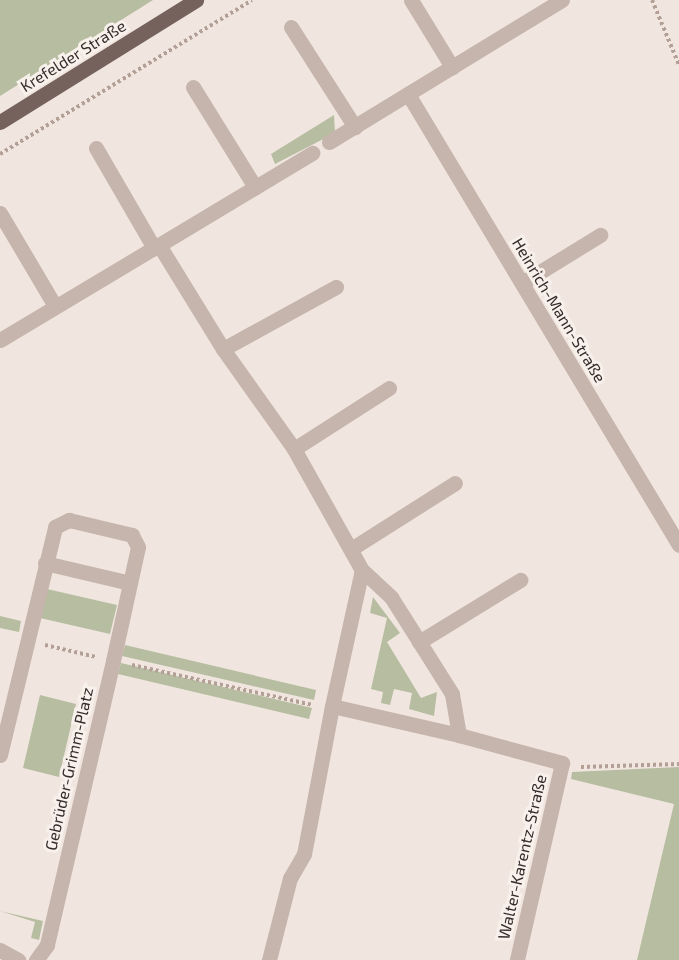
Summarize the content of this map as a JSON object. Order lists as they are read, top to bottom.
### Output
{
  "streets": {
    "main road": ["Krefelder Straße"],
    "street": ["Heinrich-Mann-Straße", "Gebrüder-Grimm-Platz", "Walter-Karentz-Straße"]
  }
}
